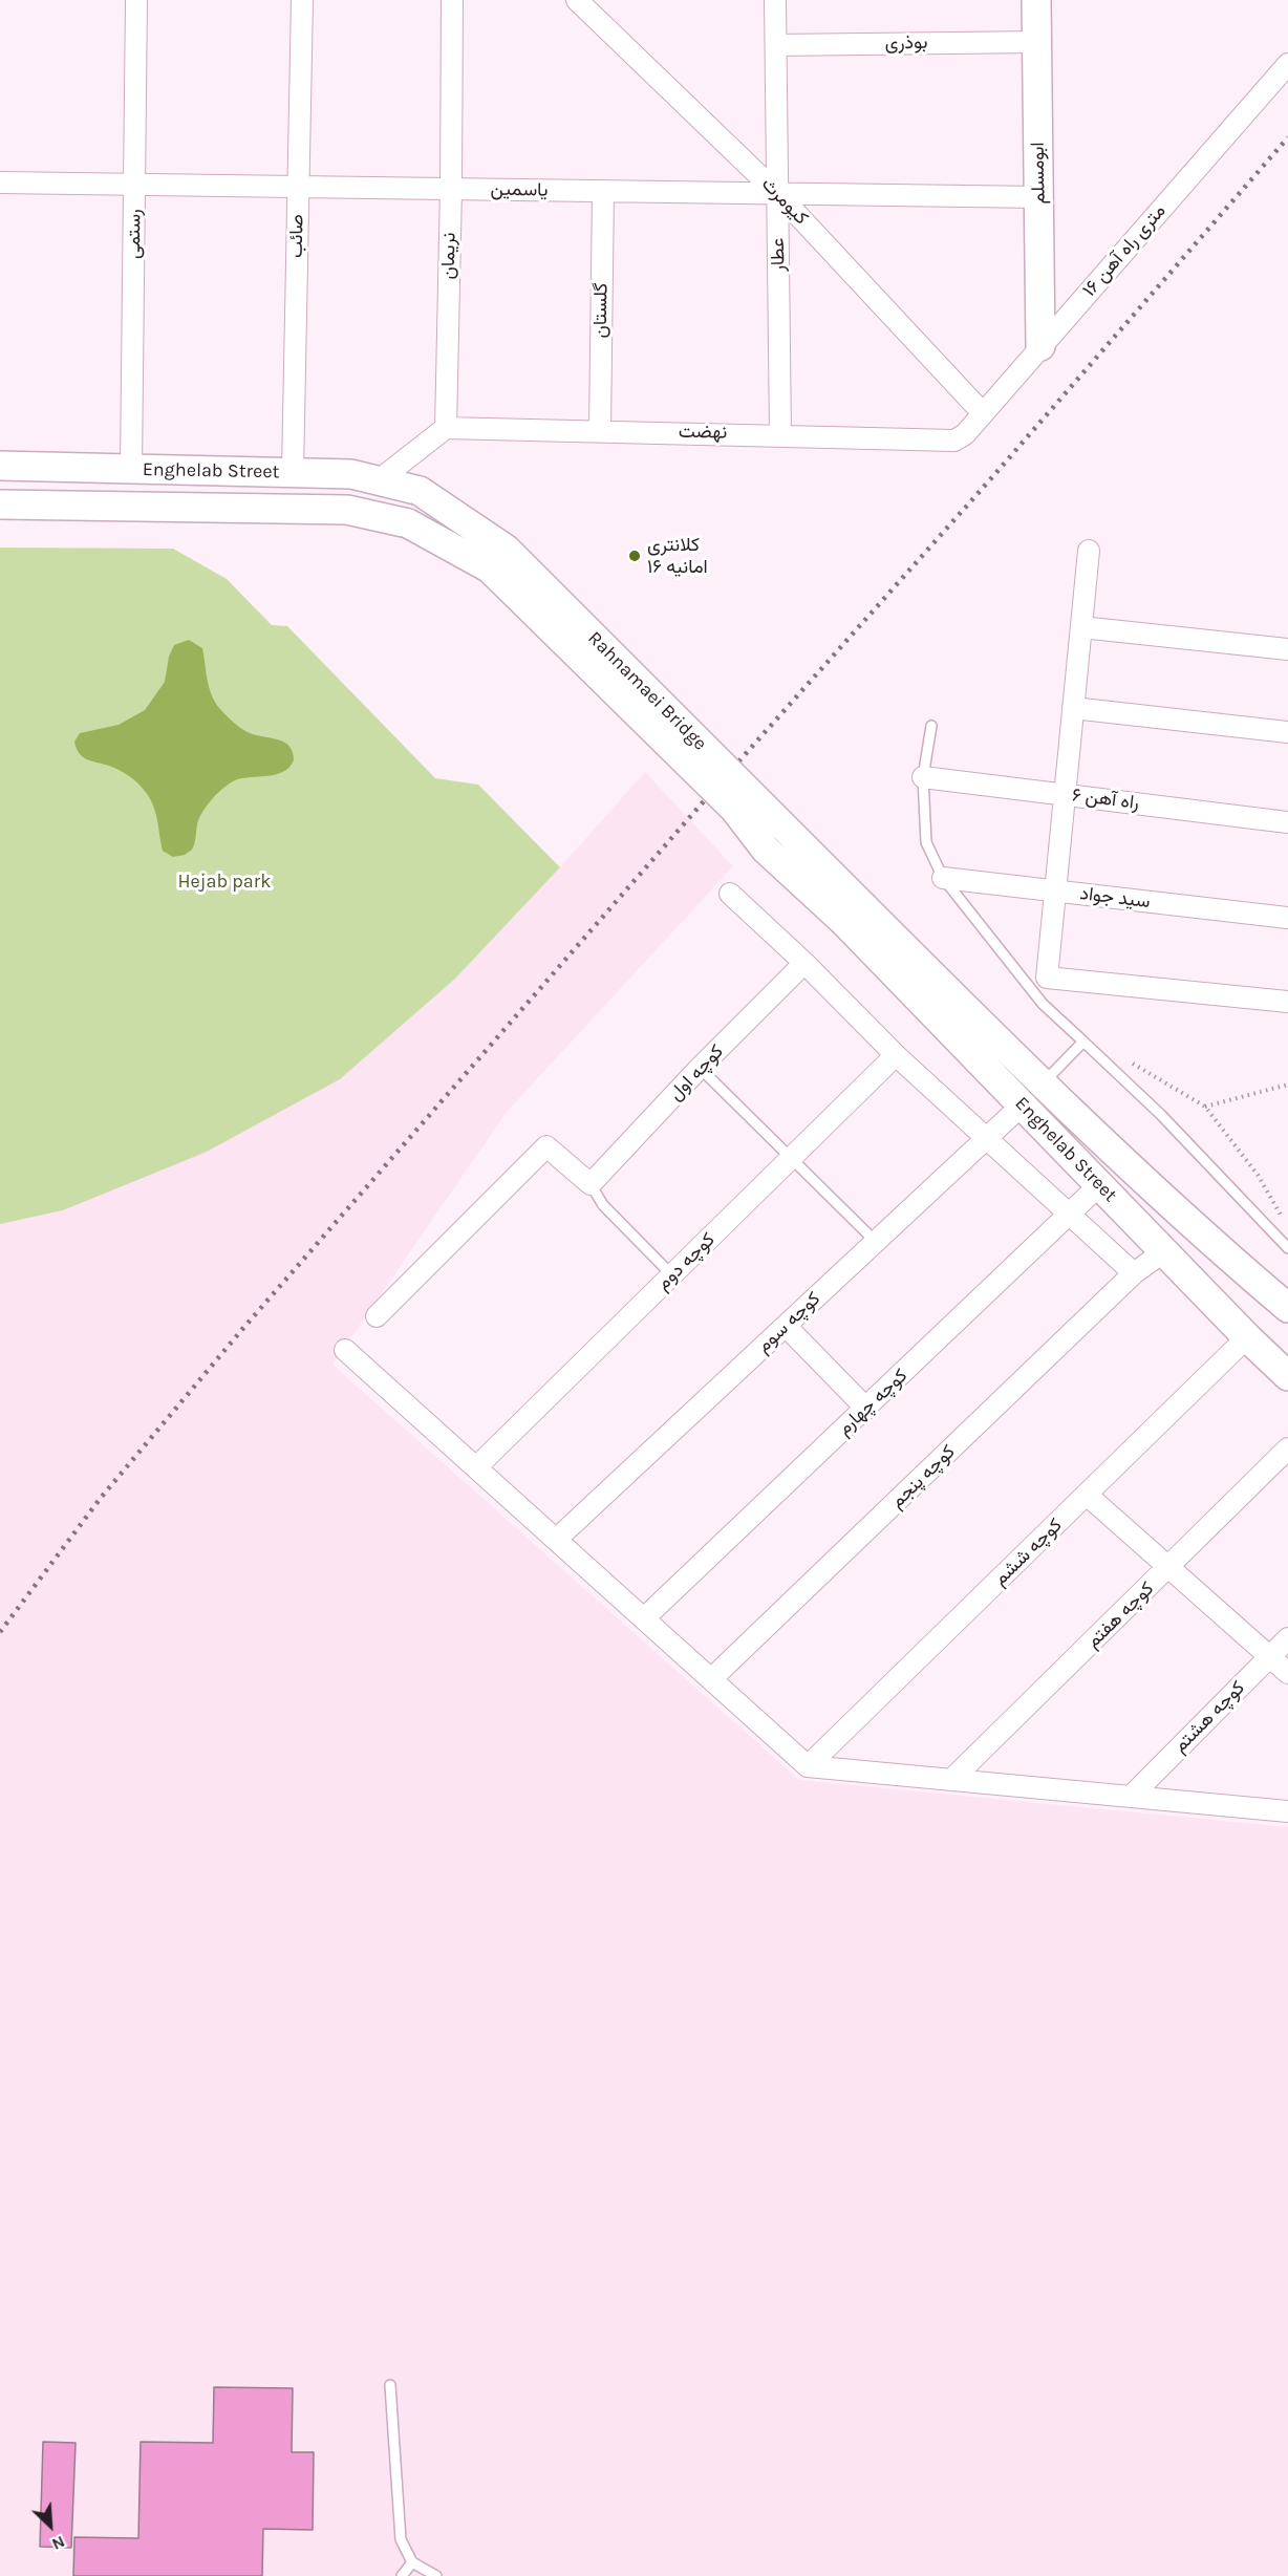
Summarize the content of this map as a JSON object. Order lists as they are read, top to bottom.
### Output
{
  "streets": {
    "main road": ["ابومسلم", "Enghelab Street", "Rahnamaei Bridge"],
    "street": [
      "بوذری",
      "یاسمین",
      "کیومرث",
      "رستمی",
      "صائب",
      "۱۶ متری راه آهن",
      "عطار",
      "نریمان",
      "گلستان",
      "نهضت",
      "راه آهن ۶",
      "سید جواد",
      "کوچه اول",
      "کوچه دوم",
      "کوچه سوم",
      "کوچه چهارم",
      "کوچه پنجم",
      "کوچه ششم",
      "کوچه هفتم",
      "کوچه هشتم"
    ]
  },
  "crossings": [
    ["بوذری", "ابومسلم"],
    ["بوذری", "عطار"],
    ["ابومسلم", "یاسمین"],
    ["ابومسلم", "۱۶ متری راه آهن"],
    ["یاسمین", "کیومرث"],
    ["یاسمین", "رستمی"],
    ["یاسمین", "صائب"],
    ["یاسمین", "عطار"],
    ["یاسمین", "نریمان"],
    ["یاسمین", "گلستان"],
    ["کیومرث", "۱۶ متری راه آهن"],
    ["کیومرث", "عطار"],
    ["رستمی", "Enghelab Street"],
    ["صائب", "Enghelab Street"],
    ["۱۶ متری راه آهن", "نهضت"],
    ["عطار", "نهضت"],
    ["نریمان", "نهضت"],
    ["گلستان", "نهضت"],
    ["Enghelab Street", "Rahnamaei Bridge"],
    ["Enghelab Street", "کوچه سوم"],
    ["Enghelab Street", "کوچه چهارم"],
    ["Enghelab Street", "کوچه پنجم"],
    ["Enghelab Street", "کوچه ششم"]
  ],
  "parks": ["Hejab park"],
  "places": ["کلانتری ۱۶ امانیه"],
  "north": "bottom right"
}
